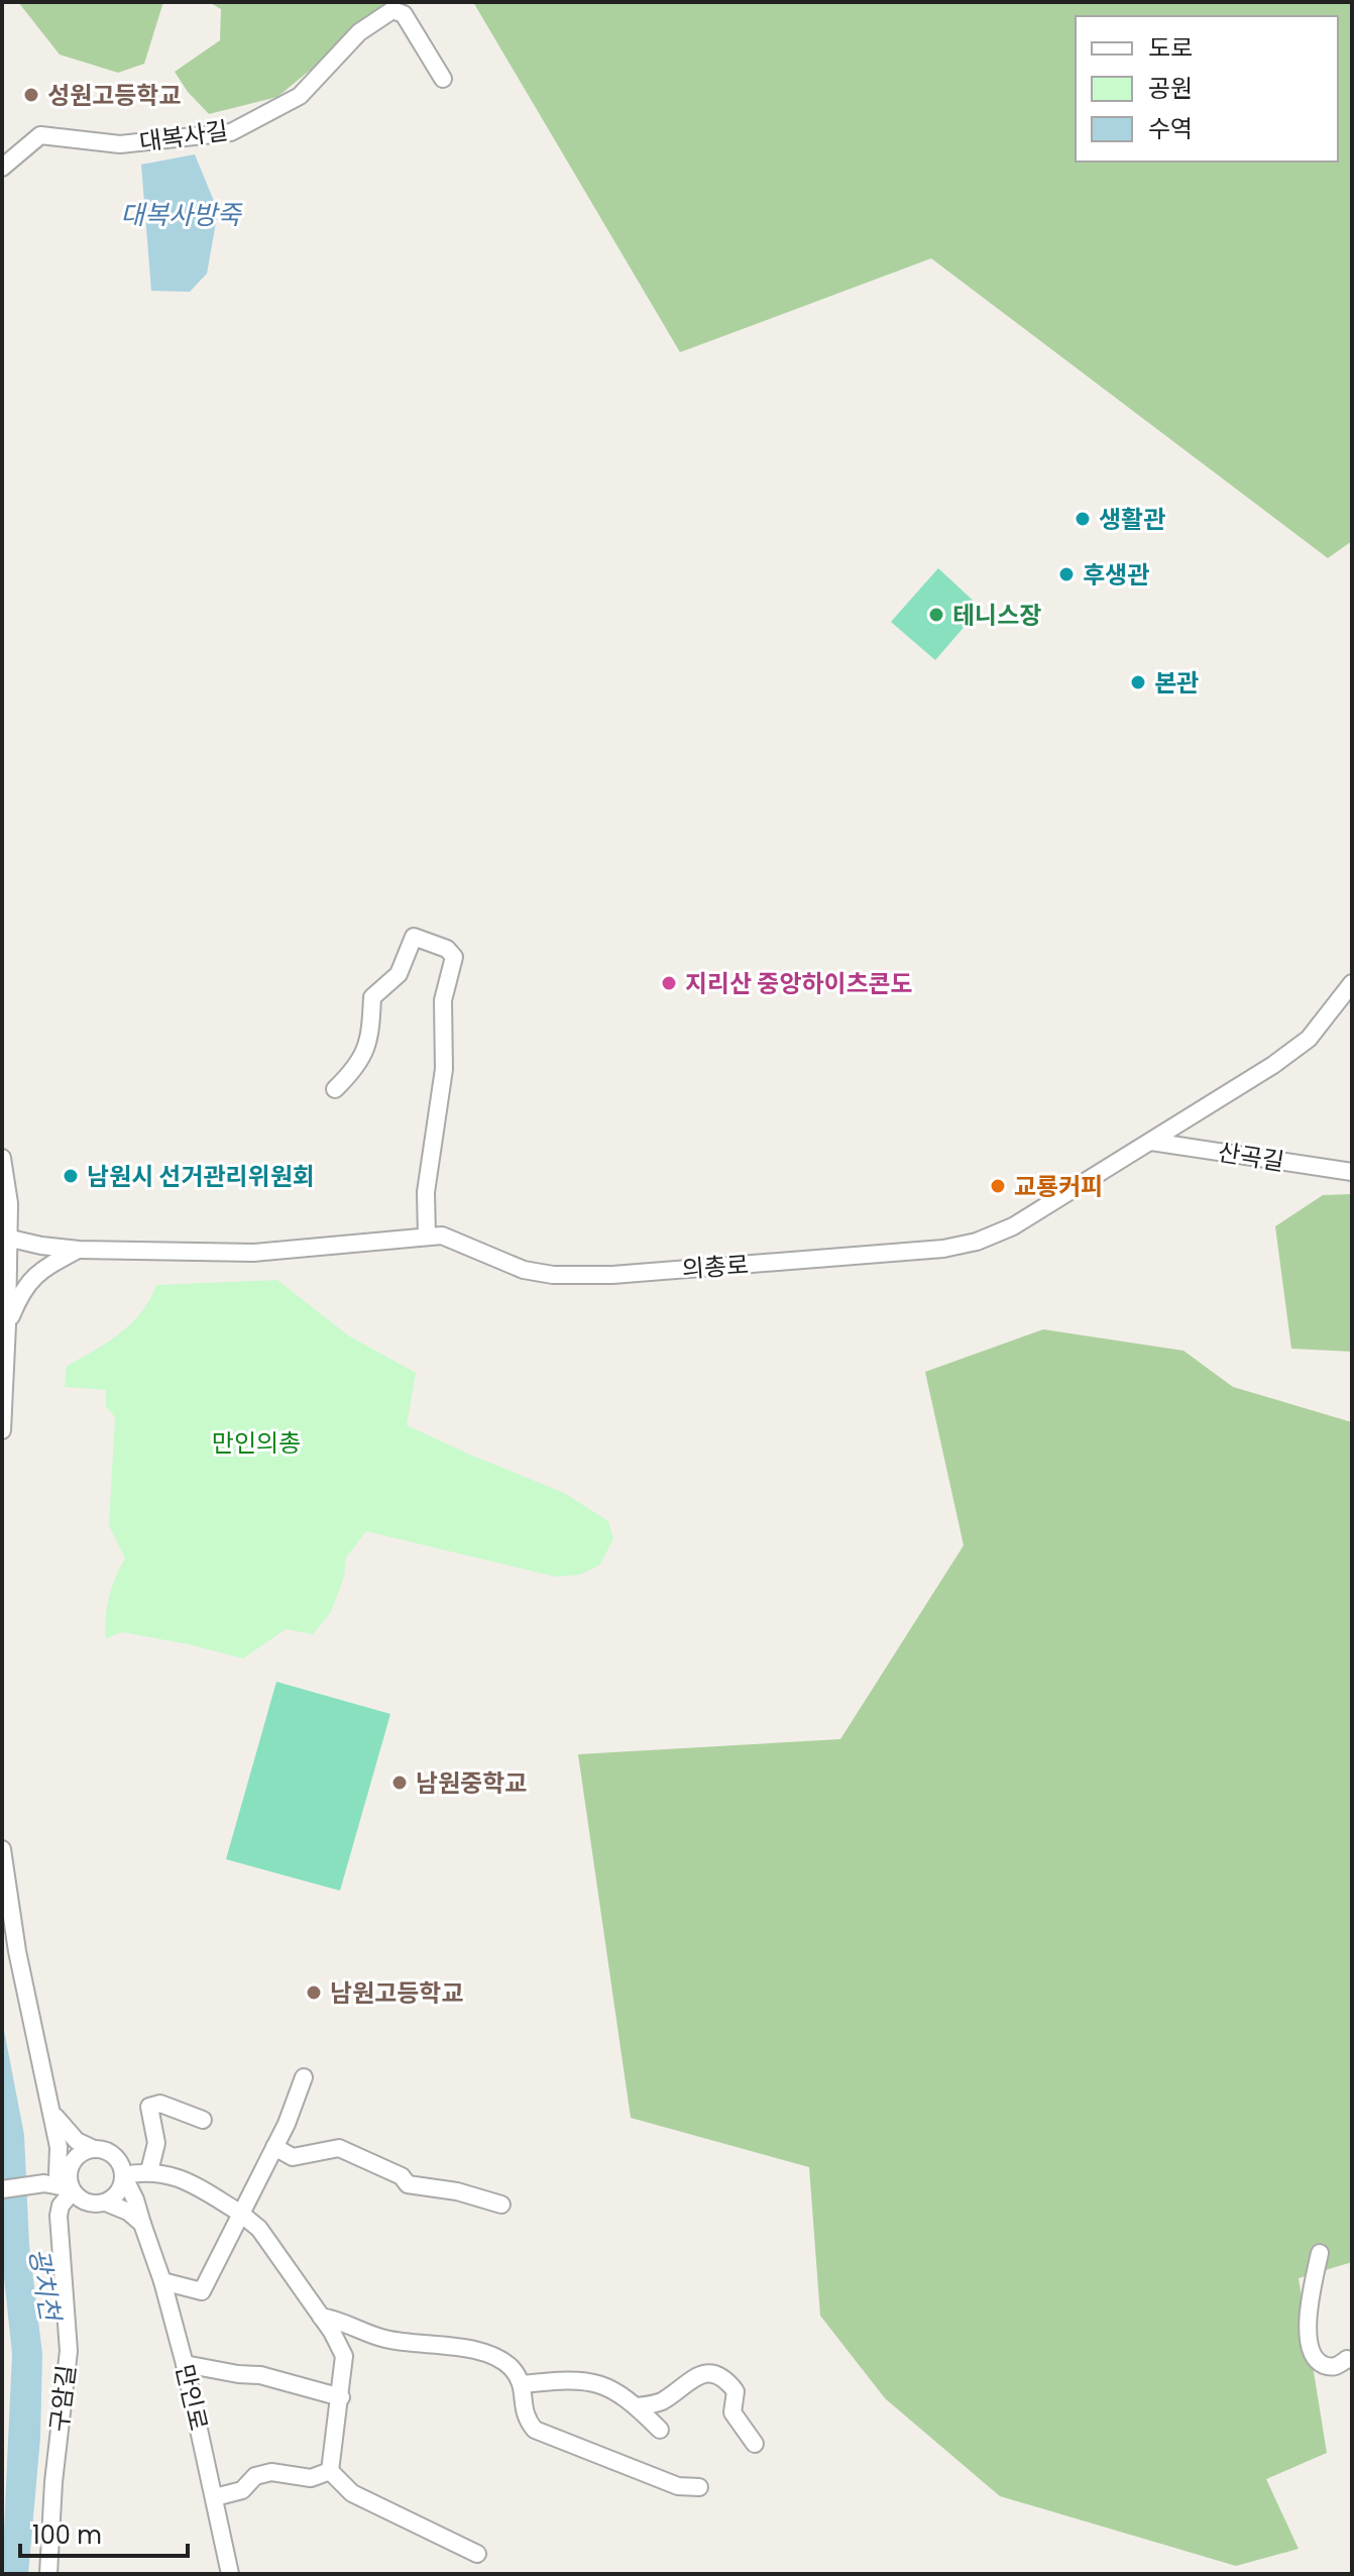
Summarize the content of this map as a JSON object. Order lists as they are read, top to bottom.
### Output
{
  "streets": {
    "street": [
      "대복사길",
      "산곡길",
      "의총로",
      "만인로",
      "구암길"
    ]
  },
  "crossings": [
    ["산곡길", "의총로"]
  ],
  "water": ["대복사방죽", "광치천"],
  "parks": ["만인의총"],
  "places": [
    "성원고등학교",
    "생활관",
    "후생관",
    "테니스장",
    "본관",
    "지리산 중앙하이츠콘도",
    "남원시 선거관리위원회",
    "교룡커피",
    "남원중학교",
    "남원고등학교"
  ],
  "legend": ["도로", "공원", "수역"],
  "scale_bar": "100 m"
}
